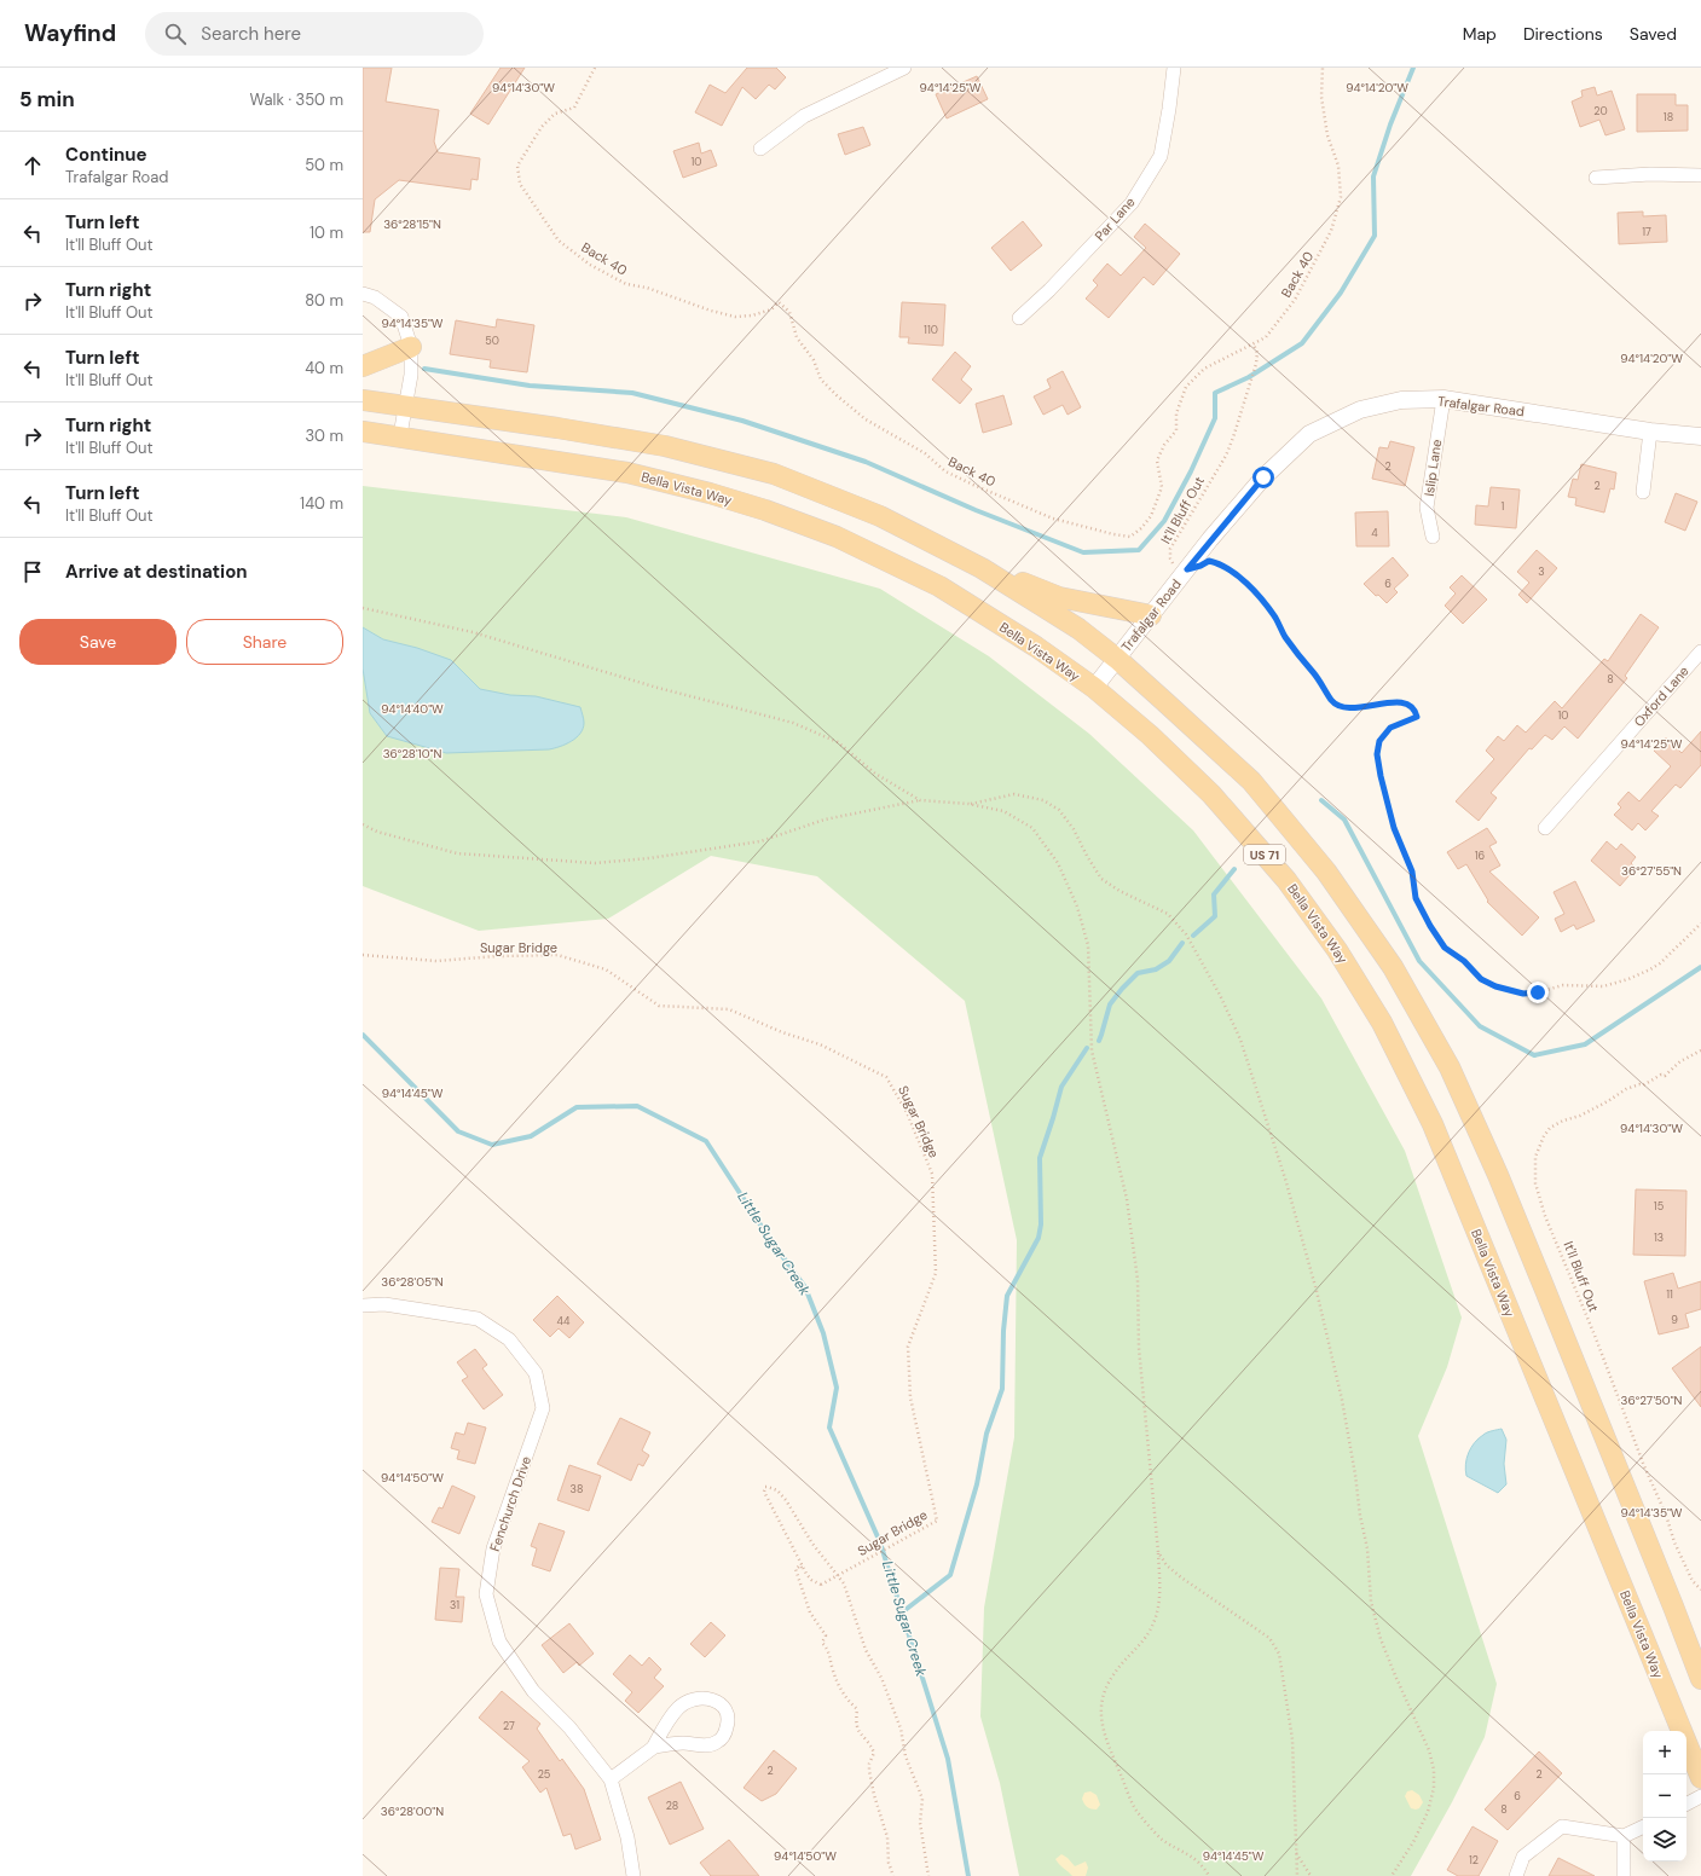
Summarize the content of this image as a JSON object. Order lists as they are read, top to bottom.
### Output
{
  "streets": {
    "main road": ["Bella Vista Way", "US 71"],
    "street": [
      "Par Lane",
      "Trafalgar Road",
      "Islip Lane",
      "Oxford Lane",
      "Fenchurch Drive"
    ],
    "path": ["Back 40", "It'll Bluff Out", "Sugar Bridge"]
  },
  "crossings": [
    ["Back 40", "It'll Bluff Out"],
    ["Trafalgar Road", "Islip Lane"],
    ["Trafalgar Road", "Bella Vista Way"],
    ["Trafalgar Road", "It'll Bluff Out"],
    ["Trafalgar Road", "US 71"]
  ],
  "water": ["Little Sugar Creek"],
  "house_numbers": [
    "20",
    "18",
    "10",
    "17",
    "110",
    "50",
    "2",
    "2",
    "1",
    "4",
    "3",
    "6",
    "8",
    "10",
    "16",
    "15",
    "13",
    "11",
    "9",
    "44",
    "38",
    "31",
    "27",
    "2",
    "25",
    "2",
    "6",
    "28",
    "8",
    "12"
  ],
  "page": {
    "header": "Wayfind",
    "search": "Search here",
    "nav": ["Map", "Directions", "Saved"],
    "heading": ["5 min", "Walk · 350 m"],
    "list": [
      ["Continue", "Trafalgar Road", "50 m"],
      ["Turn left", "It'll Bluff Out", "10 m"],
      ["Turn right", "It'll Bluff Out", "80 m"],
      ["Turn left", "It'll Bluff Out", "40 m"],
      ["Turn right", "It'll Bluff Out", "30 m"],
      ["Turn left", "It'll Bluff Out", "140 m"],
      "Arrive at destination"
    ],
    "buttons": ["Save", "Share"],
    "map_buttons": ["+", "−"]
  },
  "coordinates": [
    "94°14'30\"W",
    "94°14'25\"W",
    "94°14'20\"W",
    "36°28'15\"N",
    "94°14'35\"W",
    "94°14'40\"W",
    "36°28'10\"N",
    "36°27'55\"N",
    "94°14'45\"W",
    "36°28'05\"N",
    "36°27'50\"N",
    "94°14'50\"W",
    "36°28'00\"N"
  ]
}
